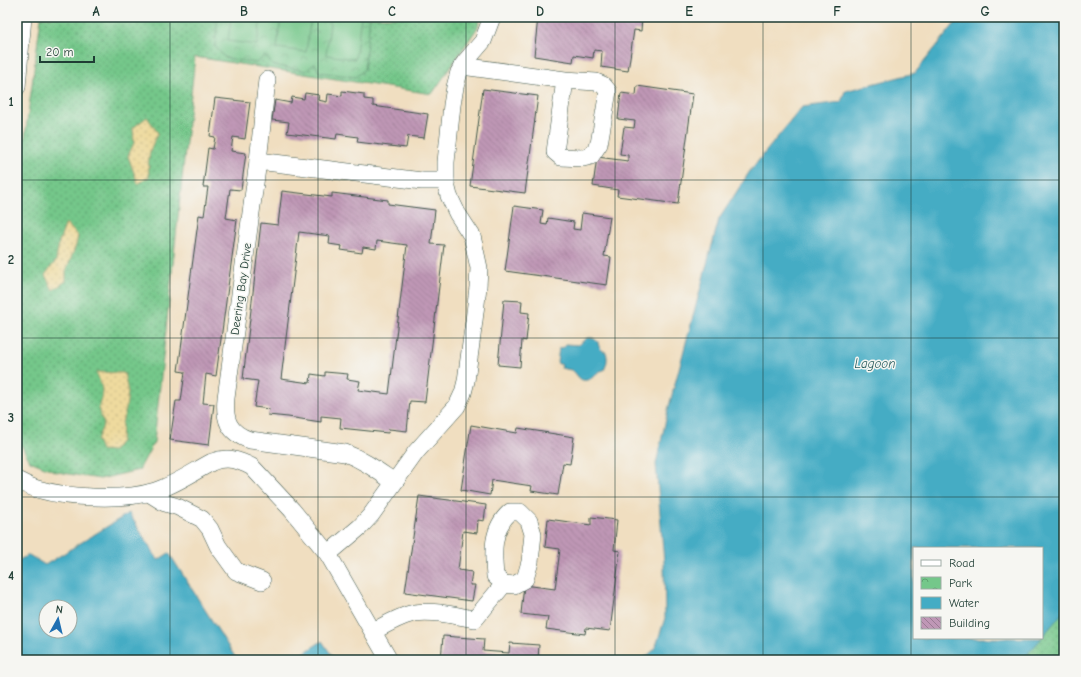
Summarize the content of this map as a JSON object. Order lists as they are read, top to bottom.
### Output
{
  "streets": {
    "street": ["Deering Bay Drive"]
  },
  "water": ["Lagoon"],
  "legend": [
    "Road",
    "Park",
    "Water",
    "Building"
  ],
  "scale_bar": "20 m",
  "north": "top",
  "grid": {
    "columns": [
      "A",
      "B",
      "C",
      "D",
      "E",
      "F",
      "G"
    ],
    "rows": [
      "1",
      "2",
      "3",
      "4"
    ]
  }
}
